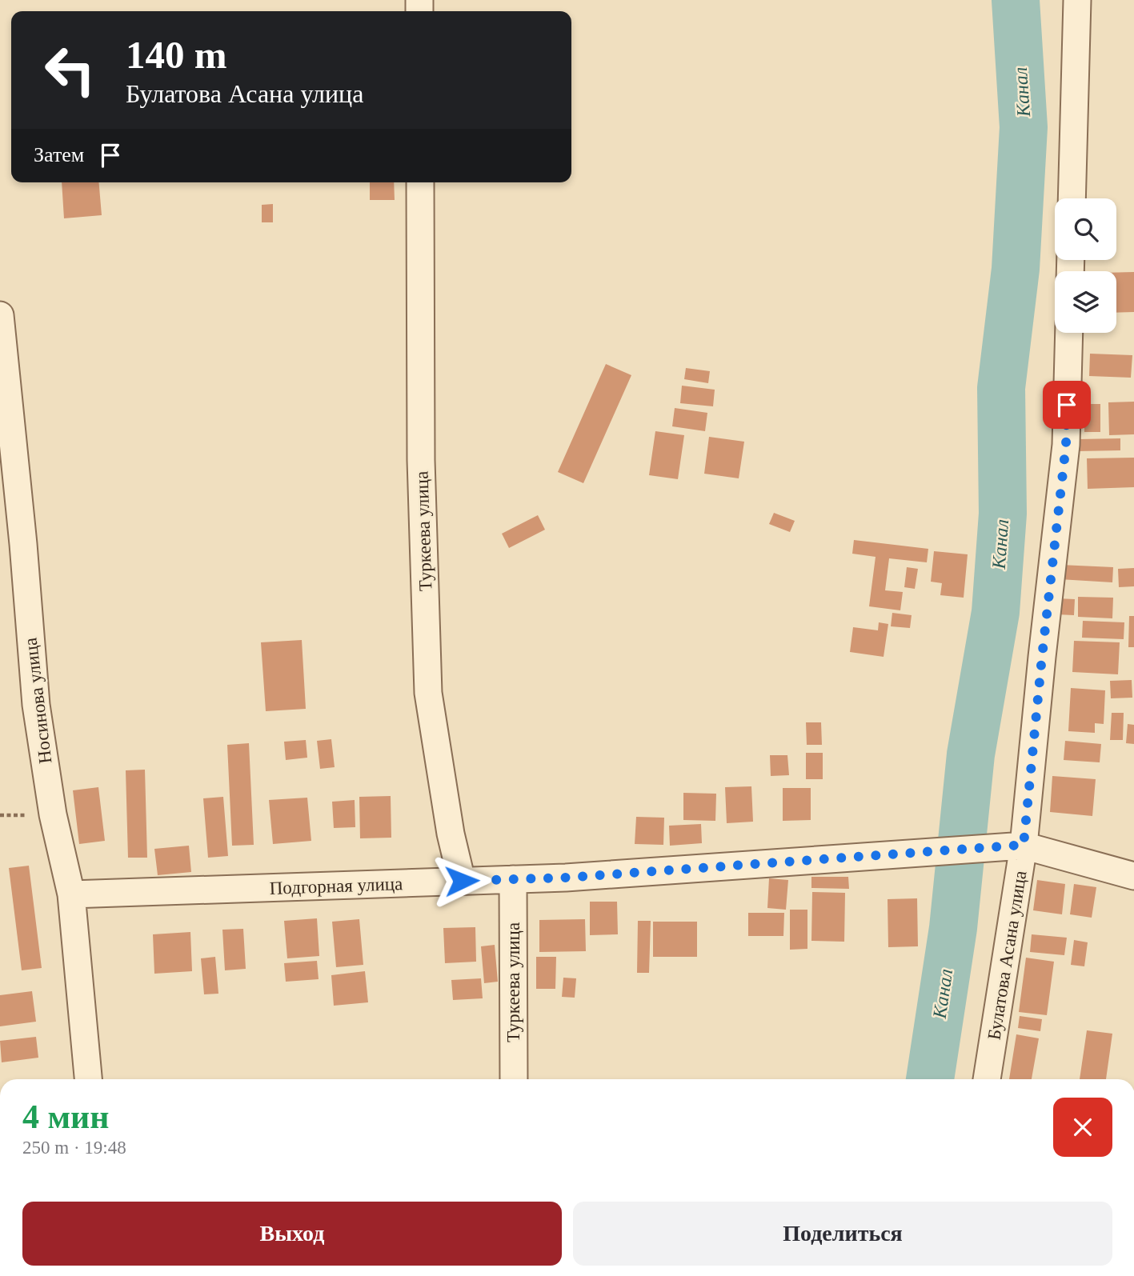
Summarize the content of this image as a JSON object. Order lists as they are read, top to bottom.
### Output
{
  "streets": {
    "street": [
      "Туркеева улица",
      "Носинова улица",
      "Подгорная улица",
      "Булатова Асана улица"
    ]
  },
  "crossings": [
    ["Туркеева улица", "Подгорная улица"],
    ["Носинова улица", "Подгорная улица"],
    ["Подгорная улица", "Булатова Асана улица"]
  ],
  "water": ["Канал"],
  "page": {
    "turn": ["140 m", "Булатова Асана улица"],
    "then": "Затем",
    "heading": ["4 мин", "250 m · 19:48"],
    "buttons": ["Выход", "Поделиться"]
  }
}
